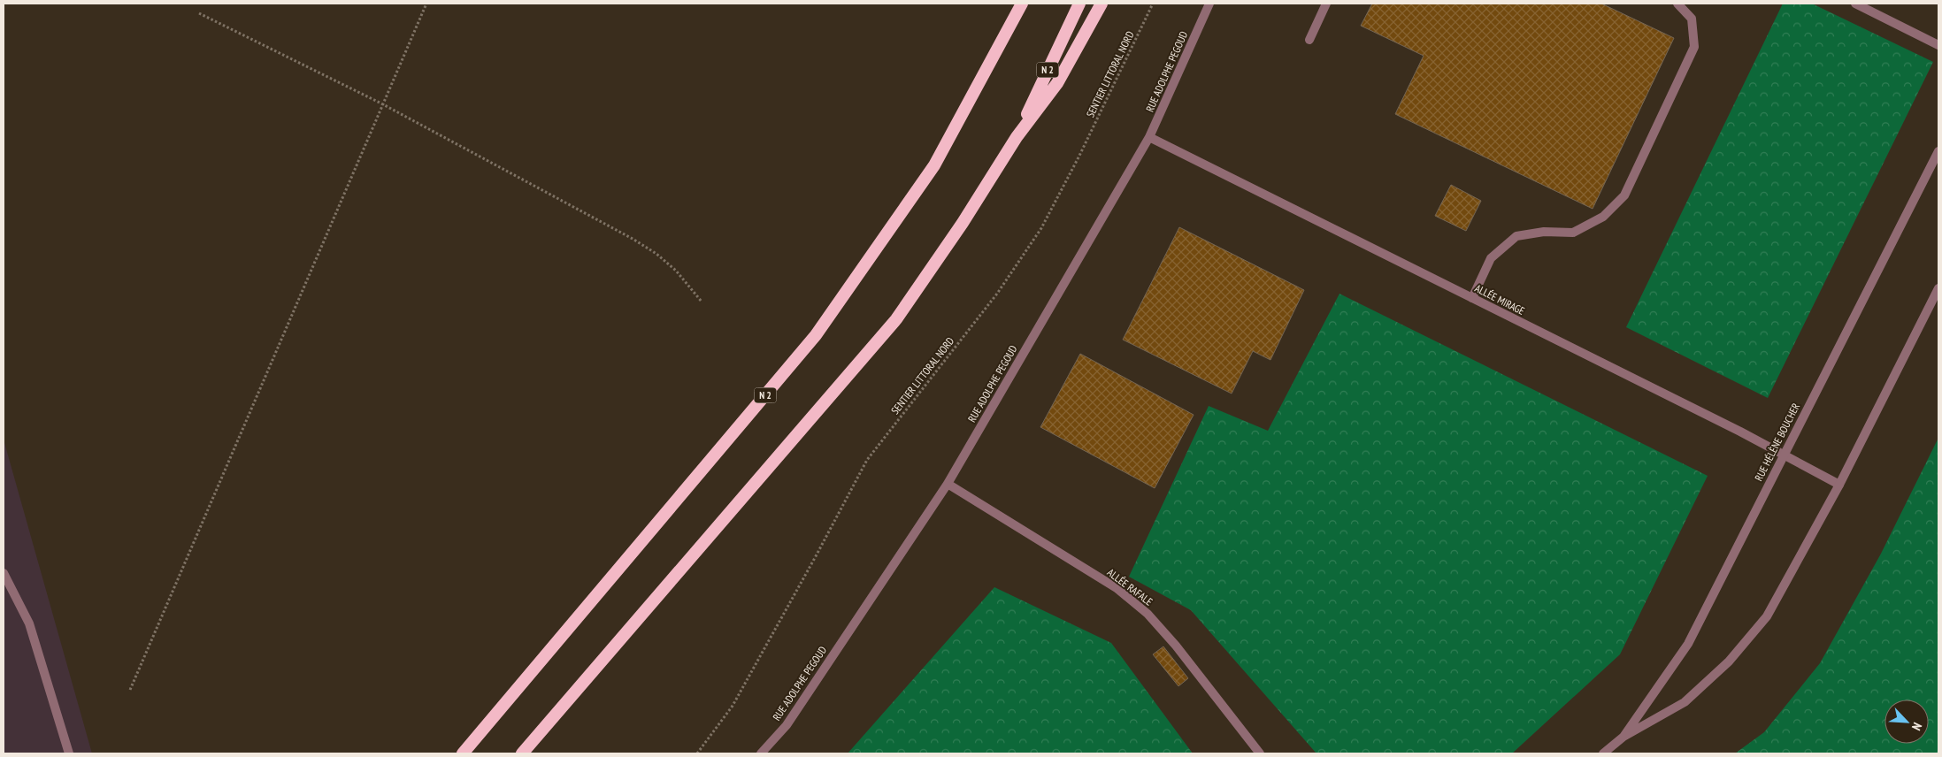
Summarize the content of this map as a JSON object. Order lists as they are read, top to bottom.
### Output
{
  "streets": {
    "highway": ["N 2"],
    "street": [
      "RUE ADOLPHE PEGOUD",
      "ALLÉE MIRAGE",
      "RUE HÉLÈNE BOUCHER",
      "ALLÉE RAFALE"
    ],
    "path": ["SENTIER LITTORAL NORD"]
  },
  "crossings": [
    ["RUE ADOLPHE PEGOUD", "ALLÉE MIRAGE"],
    ["RUE ADOLPHE PEGOUD", "ALLÉE RAFALE"],
    ["ALLÉE MIRAGE", "RUE HÉLÈNE BOUCHER"]
  ],
  "north": "bottom right"
}
